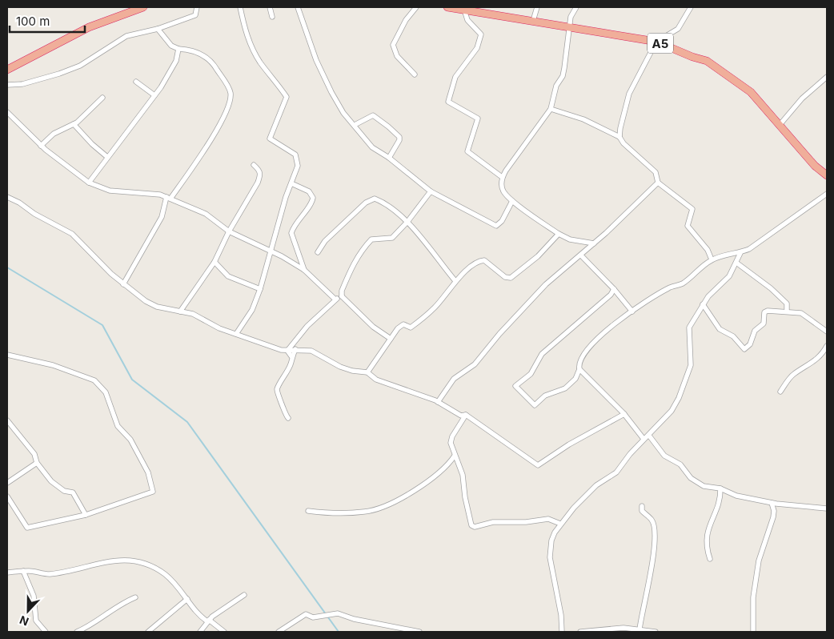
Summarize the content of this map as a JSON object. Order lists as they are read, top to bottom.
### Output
{
  "streets": {
    "highway": ["A5"]
  },
  "scale_bar": "100 m",
  "north": "bottom"
}
